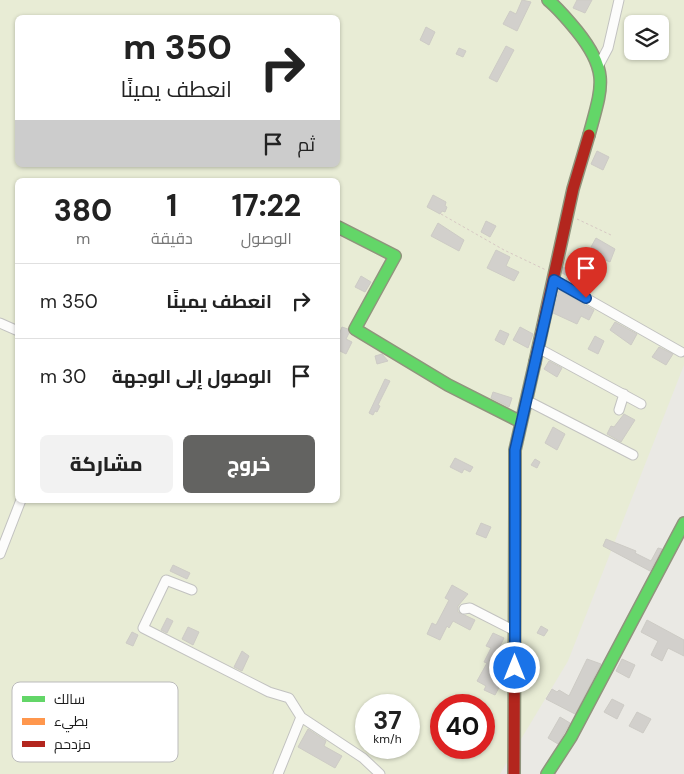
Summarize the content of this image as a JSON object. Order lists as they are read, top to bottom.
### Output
{
  "legend": ["سالك", "بطيء", "مزدحم"],
  "page": {
    "turn": ["350 m", "انعطف يمينًا"],
    "then": "ثم",
    "eta": [
      "17:22",
      "الوصول",
      "1",
      "دقيقة",
      "380",
      "m"
    ],
    "list": [
      {
        "name": "انعطف يمينًا",
        "value": "350 m"
      },
      {
        "name": "الوصول إلى الوجهة",
        "value": "30 m"
      }
    ],
    "buttons": ["خروج", "مشاركة"],
    "speed": "37 km/h",
    "limit": "40"
  }
}
